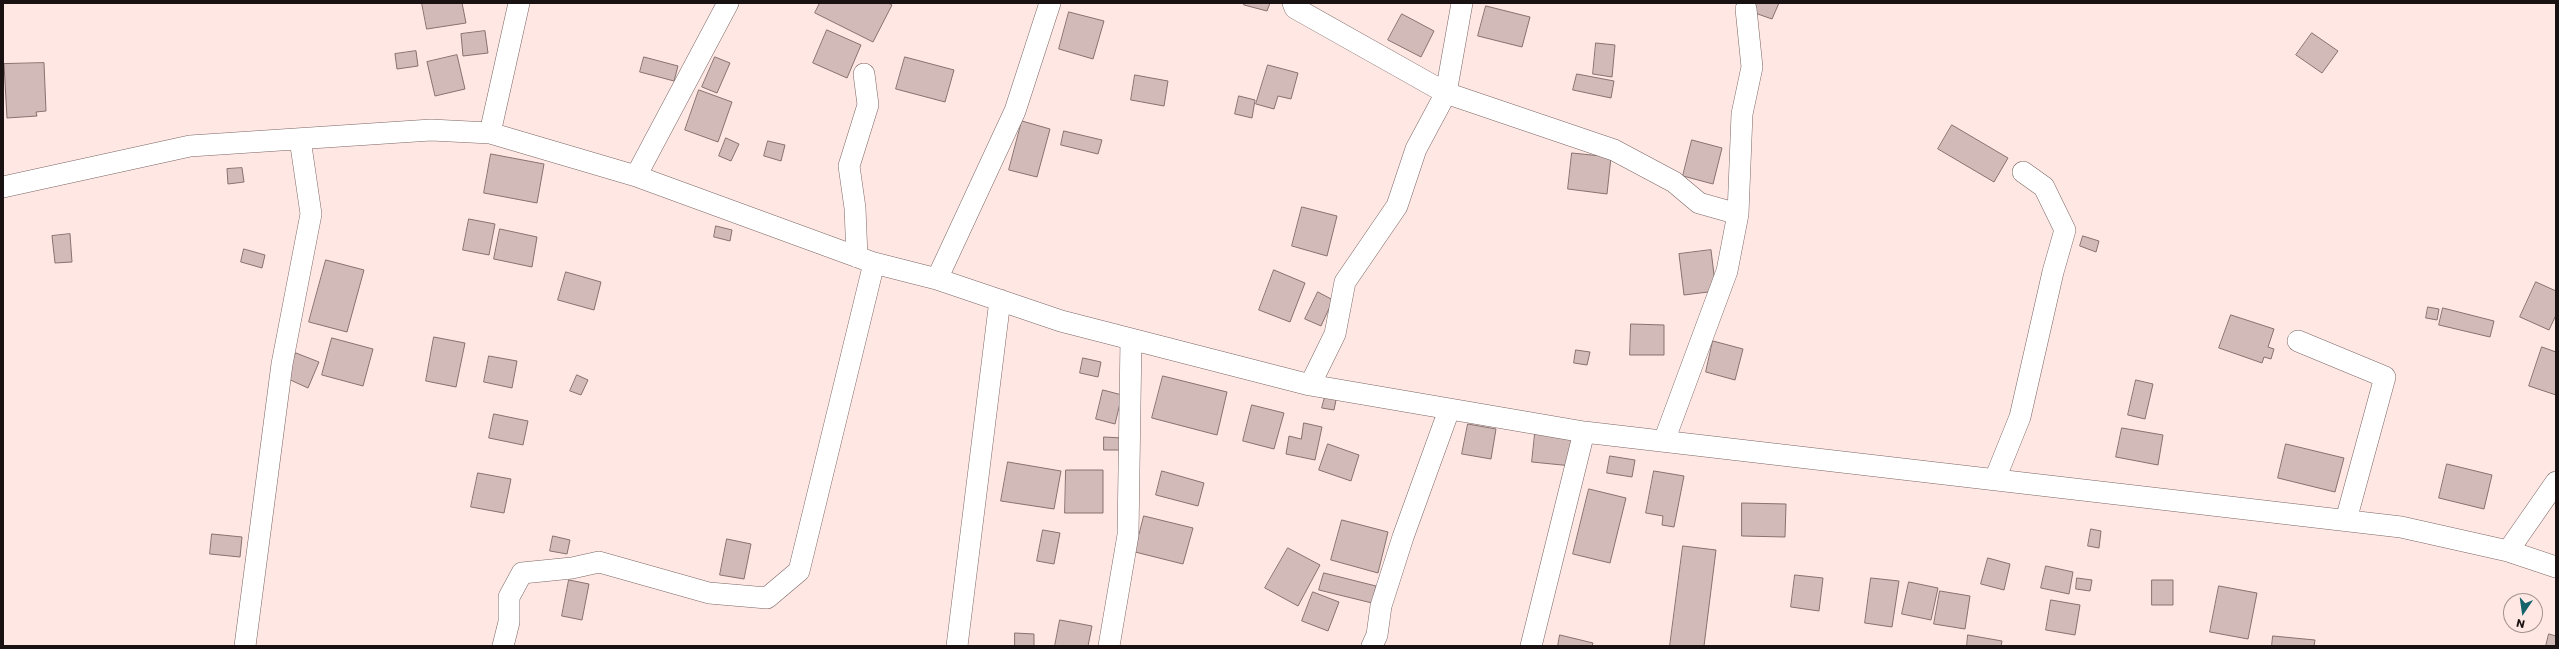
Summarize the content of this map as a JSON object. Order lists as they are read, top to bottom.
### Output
{
  "north": "bottom"
}
